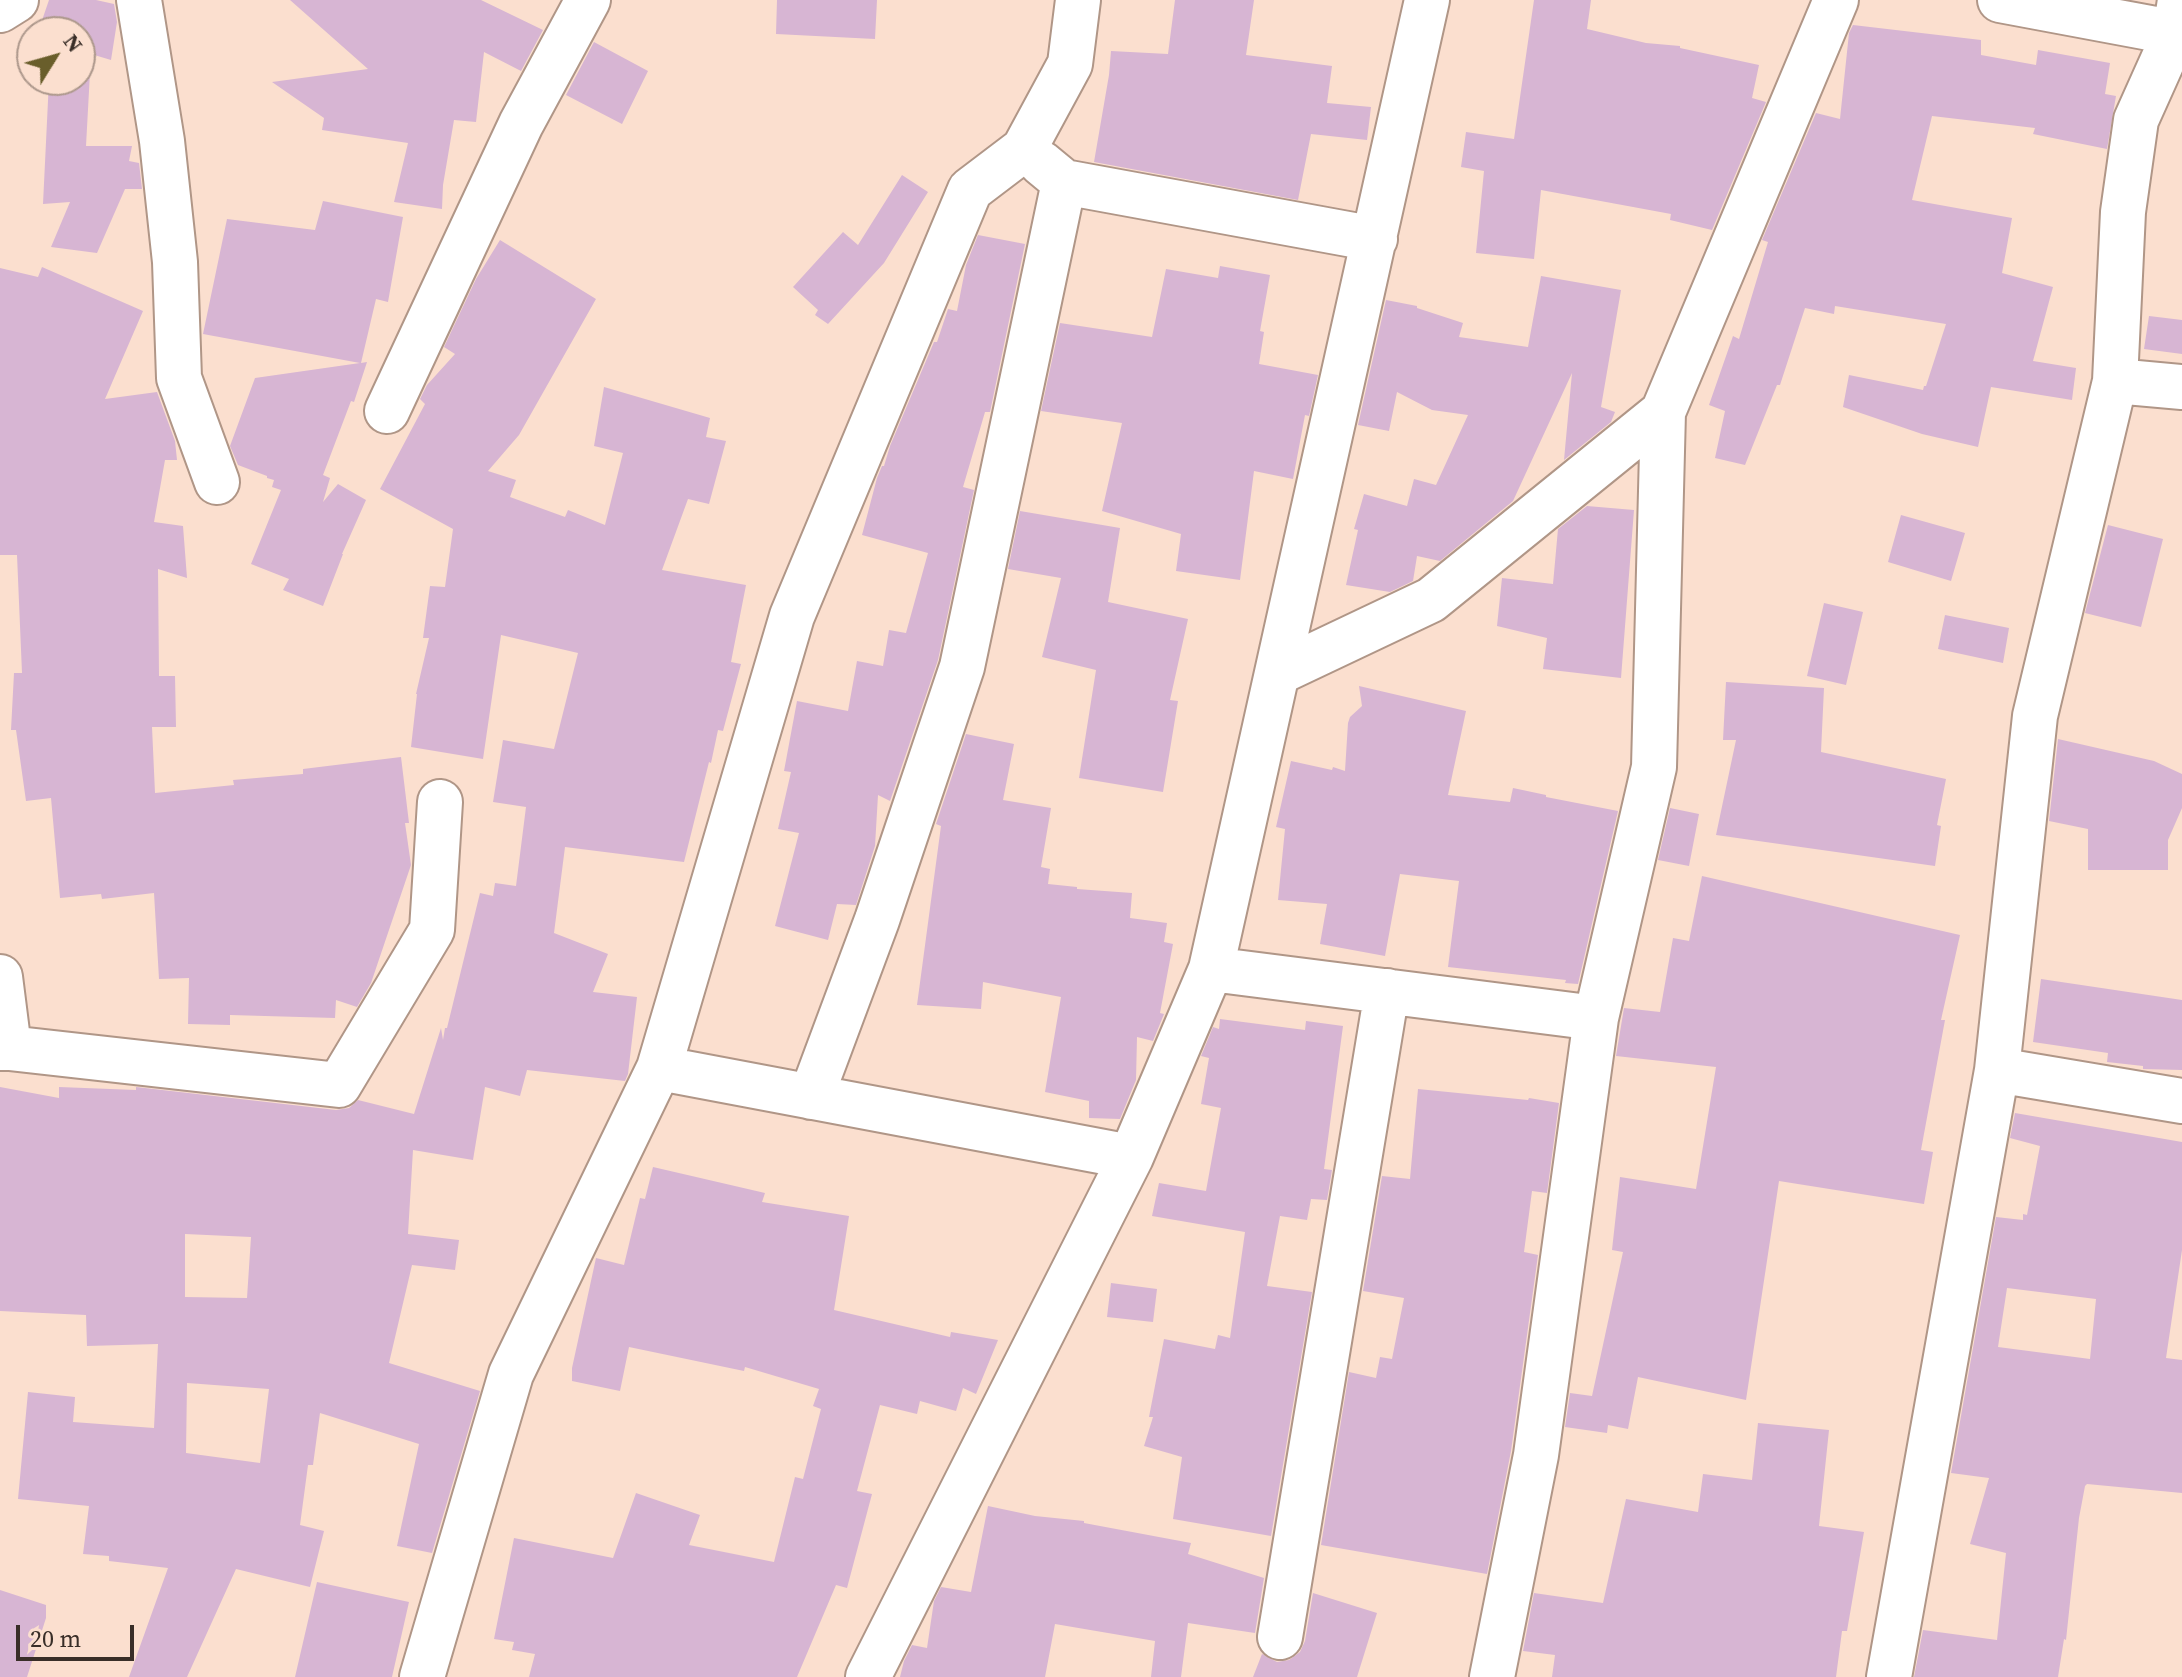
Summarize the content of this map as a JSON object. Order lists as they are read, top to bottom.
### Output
{
  "scale_bar": "20 m",
  "north": "top right"
}
